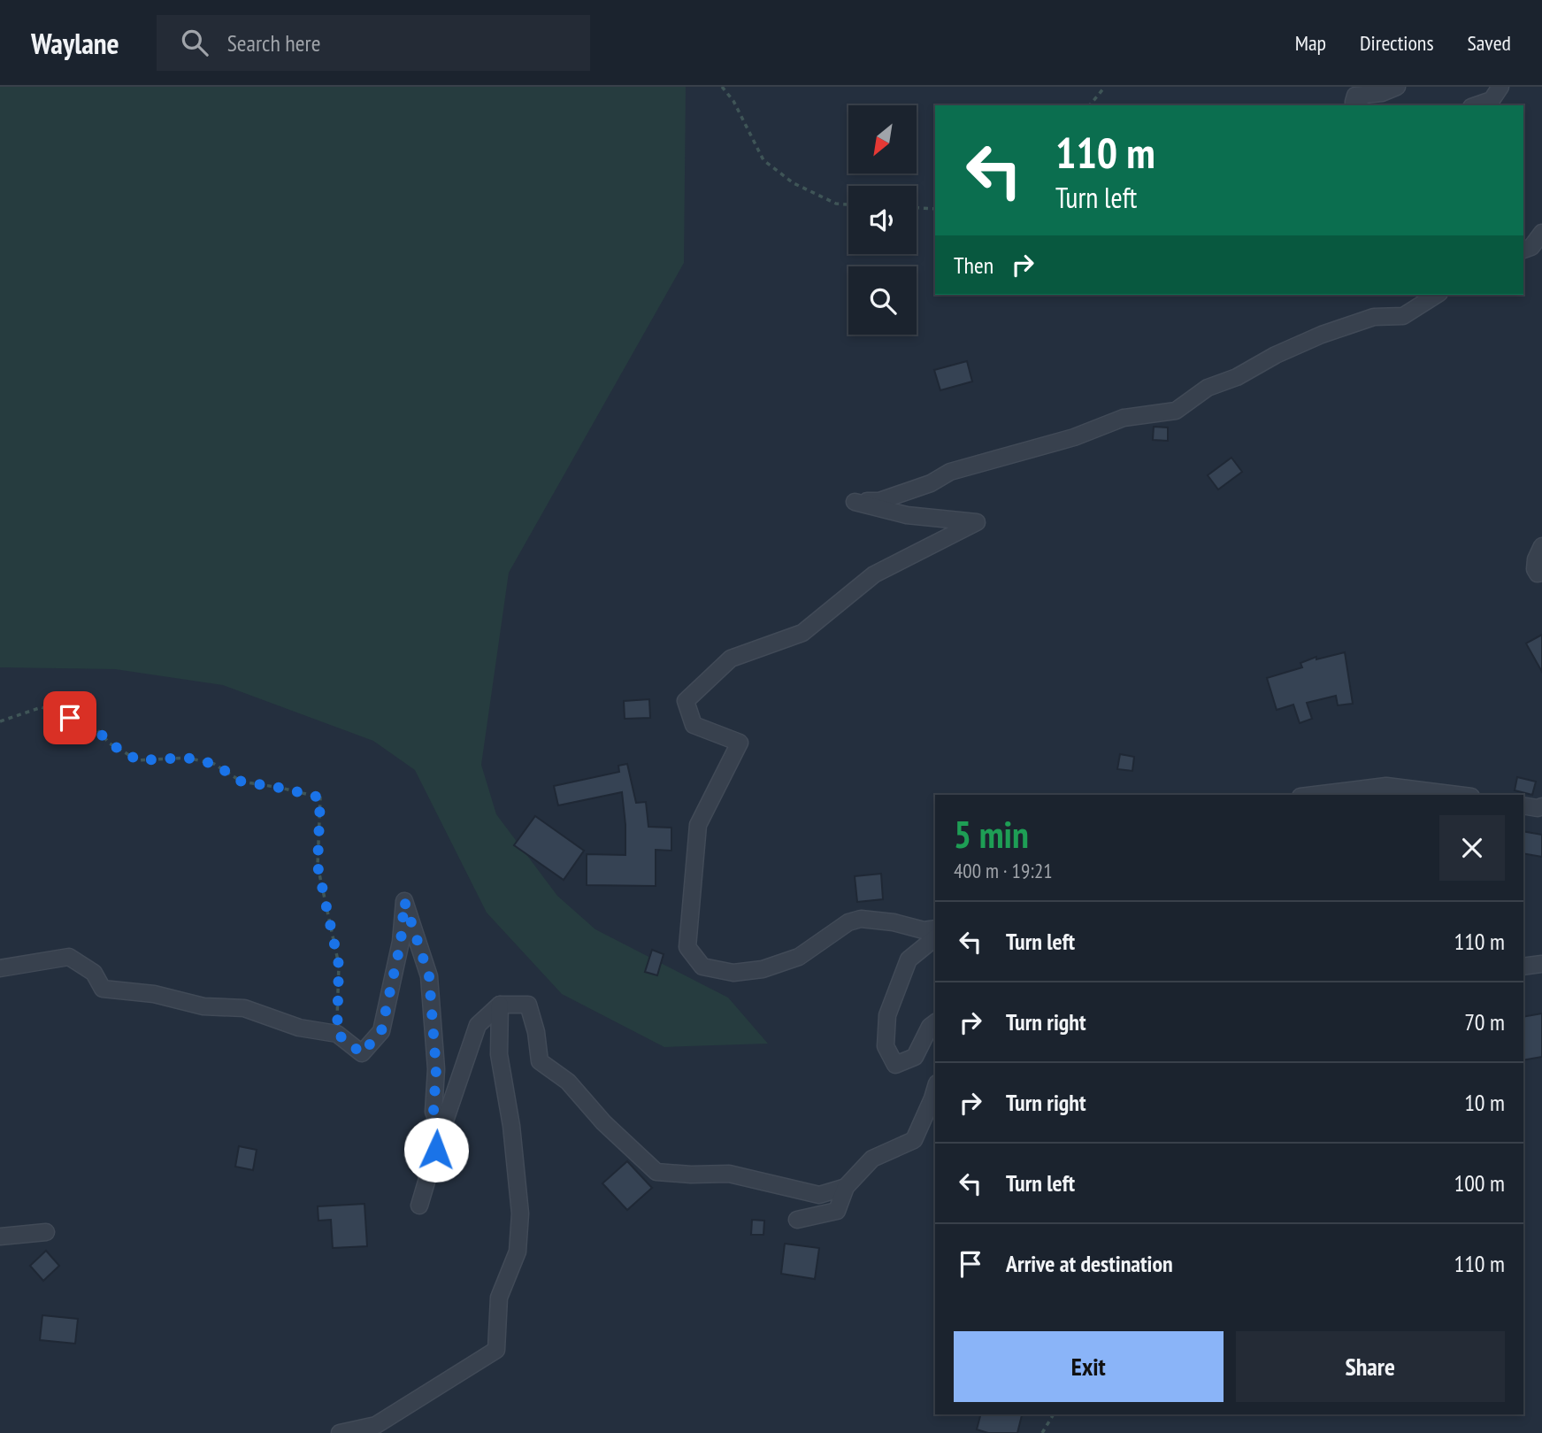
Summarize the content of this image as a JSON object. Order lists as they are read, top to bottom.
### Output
{
  "north": "bottom left",
  "page": {
    "header": "Waylane",
    "search": "Search here",
    "nav": ["Map", "Directions", "Saved"],
    "turn": ["110 m", "Turn left"],
    "then": "Then",
    "heading": ["5 min", "400 m · 19:21"],
    "list": [
      {
        "name": "Turn left",
        "value": "110 m"
      },
      {
        "name": "Turn right",
        "value": "70 m"
      },
      {
        "name": "Turn right",
        "value": "10 m"
      },
      {
        "name": "Turn left",
        "value": "100 m"
      },
      {
        "name": "Arrive at destination",
        "value": "110 m"
      }
    ],
    "buttons": ["Exit", "Share"]
  }
}
